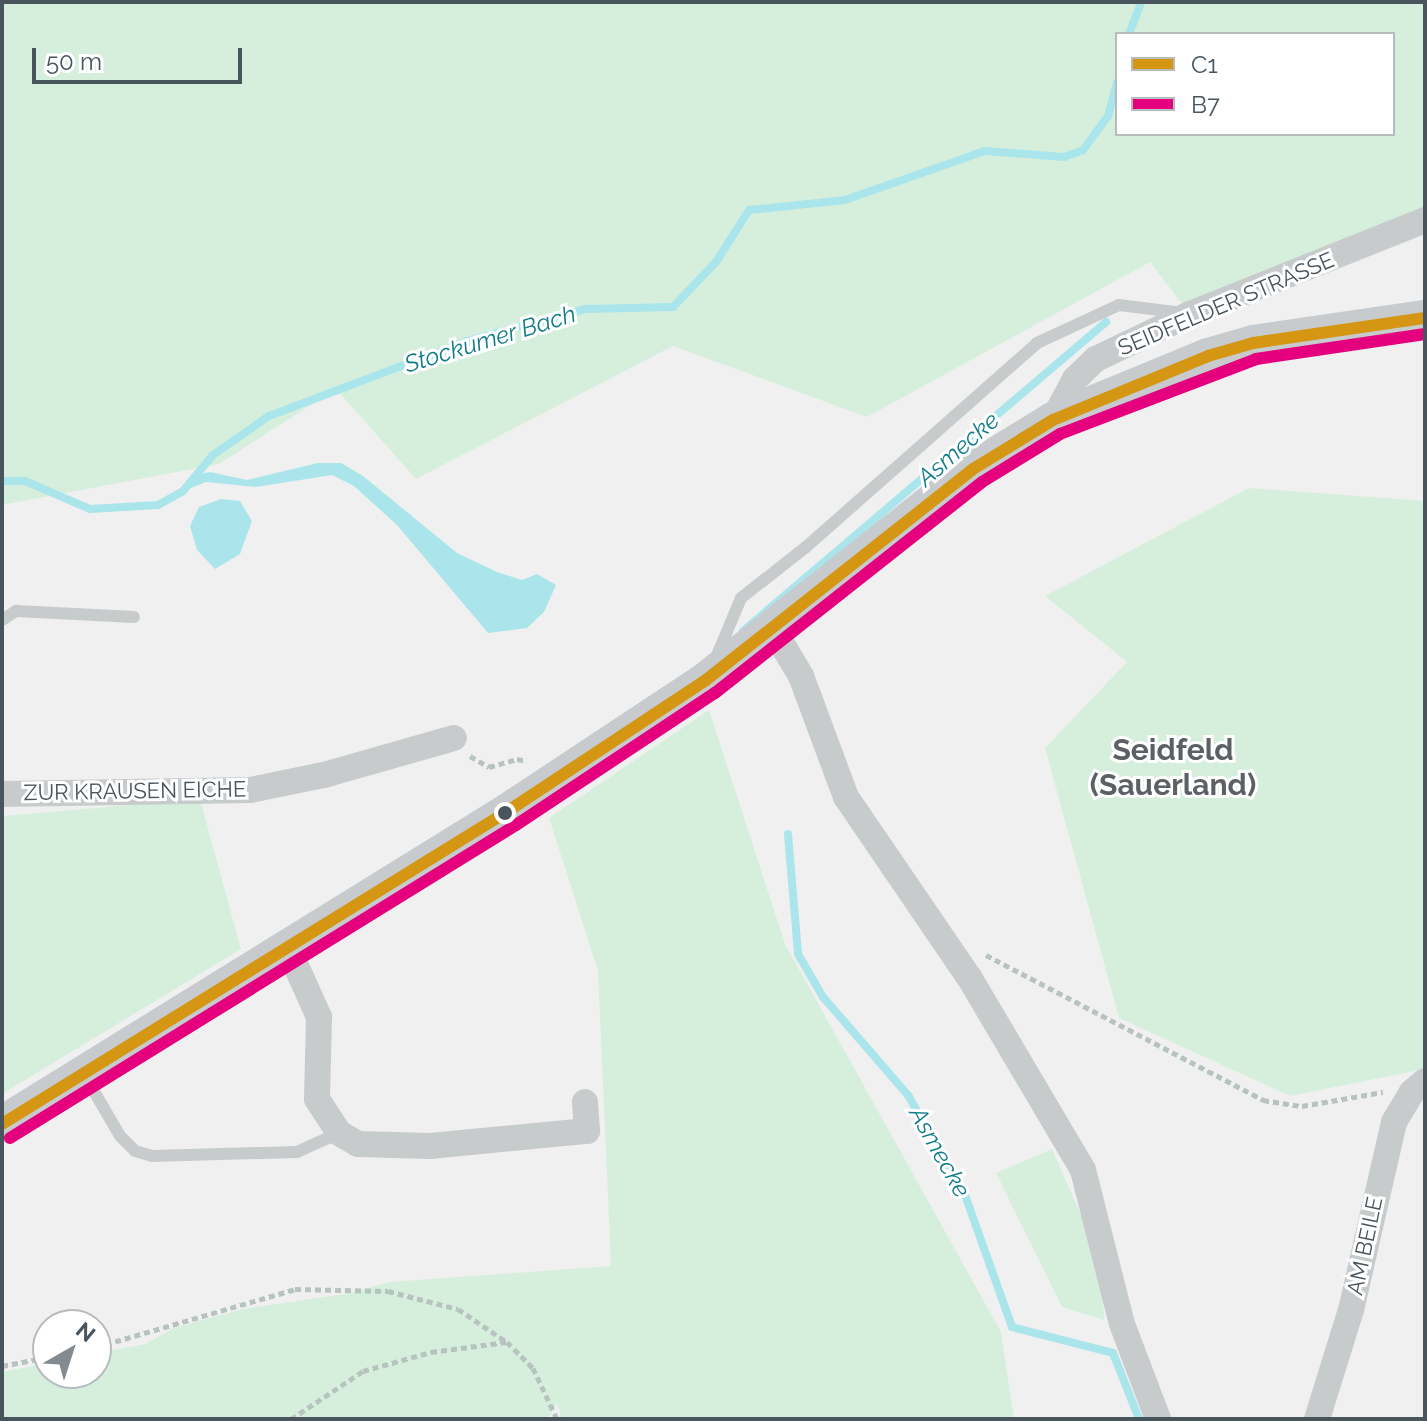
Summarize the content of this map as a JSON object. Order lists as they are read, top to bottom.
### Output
{
  "streets": {
    "main road": ["SEIDFELDER STRASSE"],
    "street": ["ZUR KRAUSEN EICHE", "AM BEILE"]
  },
  "districts": ["Seidfeld (Sauerland)"],
  "water": ["Stockumer Bach", "Asmecke"],
  "lines": ["transit line C1", "transit line B7"],
  "legend": ["C1", "B7"],
  "scale_bar": "50 m",
  "north": "top right"
}
